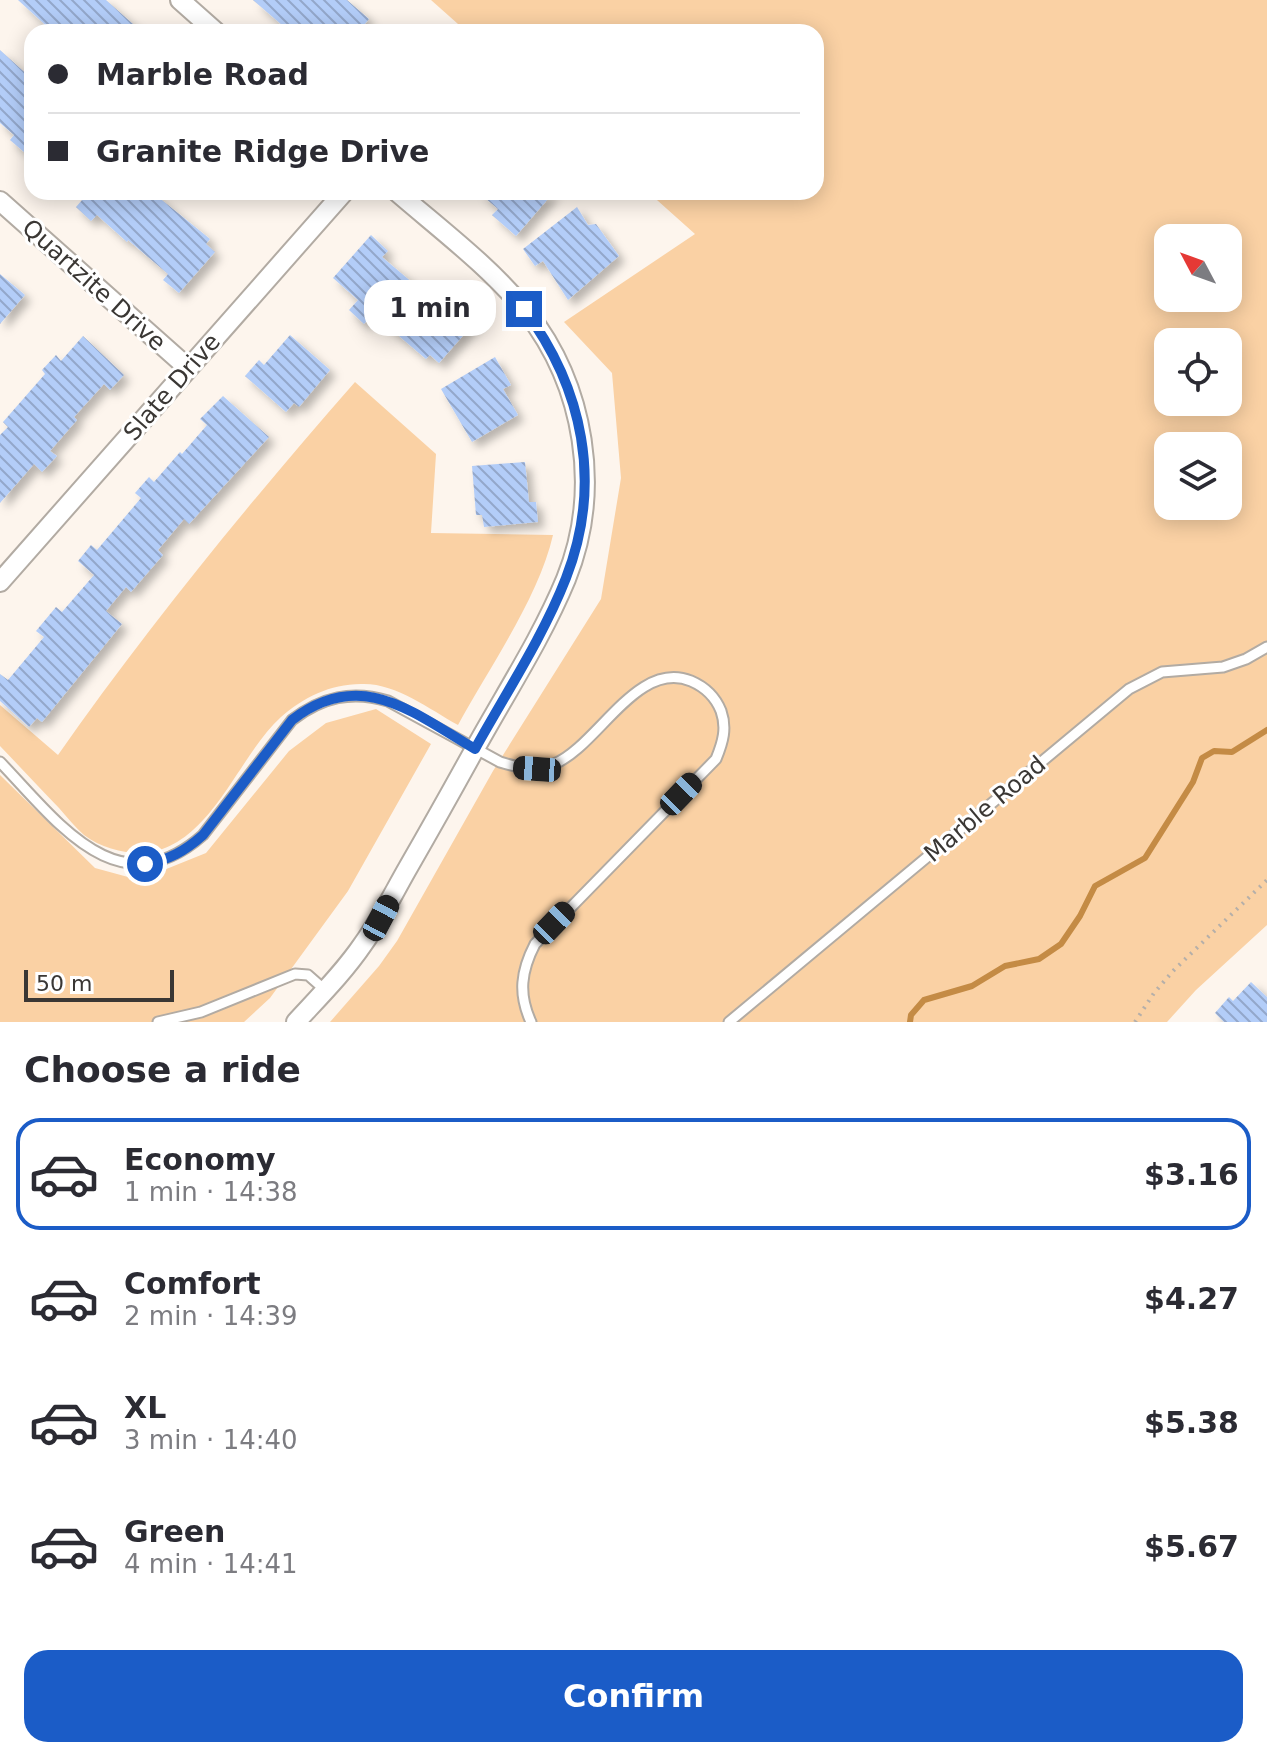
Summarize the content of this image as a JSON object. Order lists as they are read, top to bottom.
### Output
{
  "streets": {
    "street": ["Quartzite Drive", "Slate Drive"],
    "lane": ["Marble Road"]
  },
  "crossings": [
    ["Quartzite Drive", "Slate Drive"]
  ],
  "scale_bar": "50 m",
  "north": "top left",
  "page": {
    "banner": ["Marble Road", "Granite Ridge Drive"],
    "bubble": "1 min",
    "scale": "50 m",
    "heading": "Choose a ride",
    "list": [
      {
        "name": "Economy",
        "note": "1 min · 14:38",
        "value": "$3.16"
      },
      {
        "name": "Comfort",
        "note": "2 min · 14:39",
        "value": "$4.27"
      },
      {
        "name": "XL",
        "note": "3 min · 14:40",
        "value": "$5.38"
      },
      {
        "name": "Green",
        "note": "4 min · 14:41",
        "value": "$5.67"
      }
    ],
    "buttons": "Confirm"
  }
}
